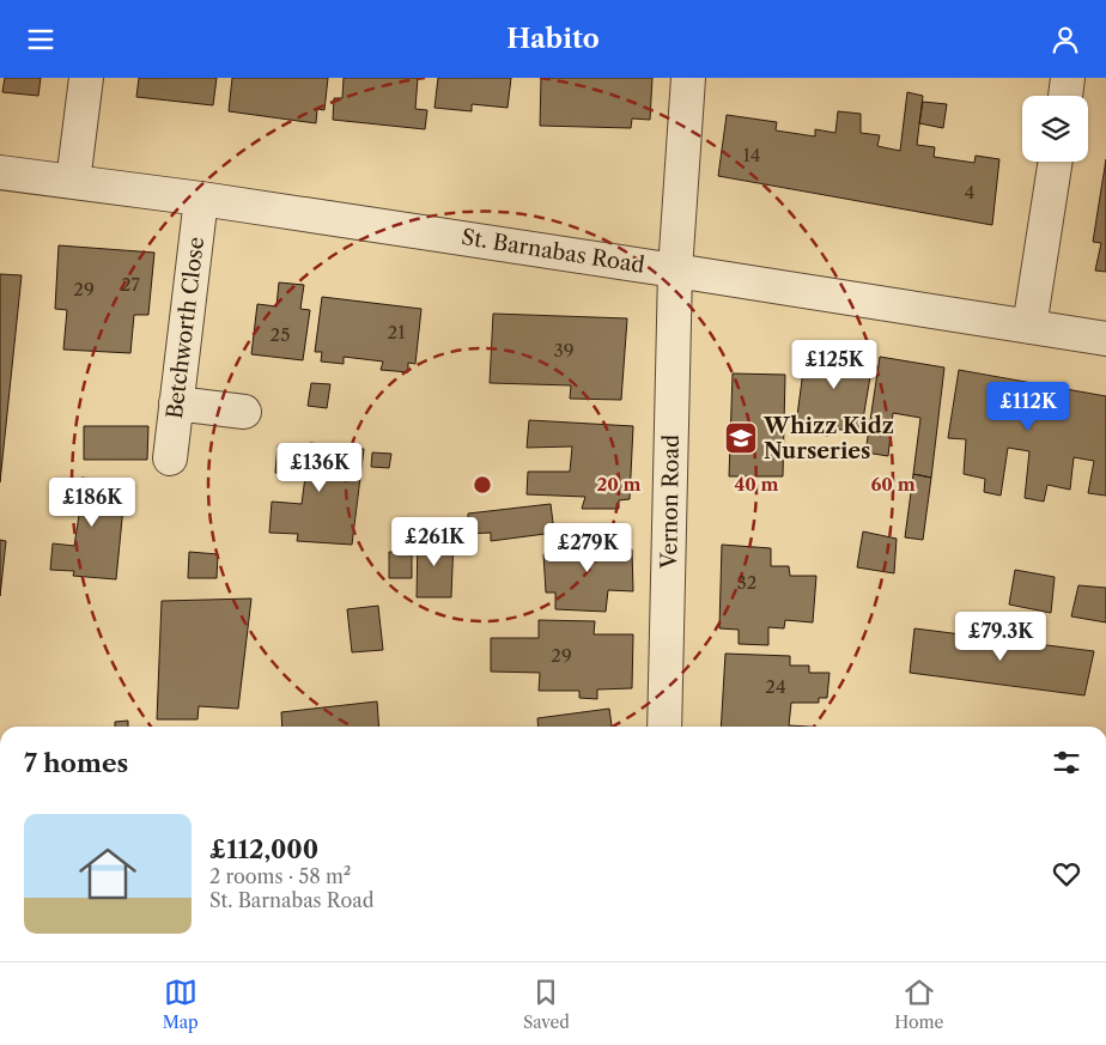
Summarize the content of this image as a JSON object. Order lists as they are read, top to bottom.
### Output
{
  "streets": {
    "street": ["St. Barnabas Road", "Betchworth Close", "Vernon Road"]
  },
  "crossings": [
    ["St. Barnabas Road", "Betchworth Close"],
    ["St. Barnabas Road", "Vernon Road"]
  ],
  "places": {
    "school or university": ["Whizz Kidz Nurseries"]
  },
  "house_numbers": [
    "14",
    "4",
    "27",
    "29",
    "21",
    "25",
    "39",
    "32",
    "29",
    "24"
  ],
  "page": {
    "header": "Habito",
    "price": [
      "£125K",
      "£112K",
      "£136K",
      "£186K",
      "£261K",
      "£279K",
      "£79.3K"
    ],
    "heading": "7 homes",
    "list": [
      {
        "name": "£112,000",
        "note": "2 rooms · 58 m² · St. Barnabas Road"
      }
    ],
    "tabs": ["Map", "Saved", "Home"]
  },
  "rings": ["20 m", "40 m", "60 m"]
}
